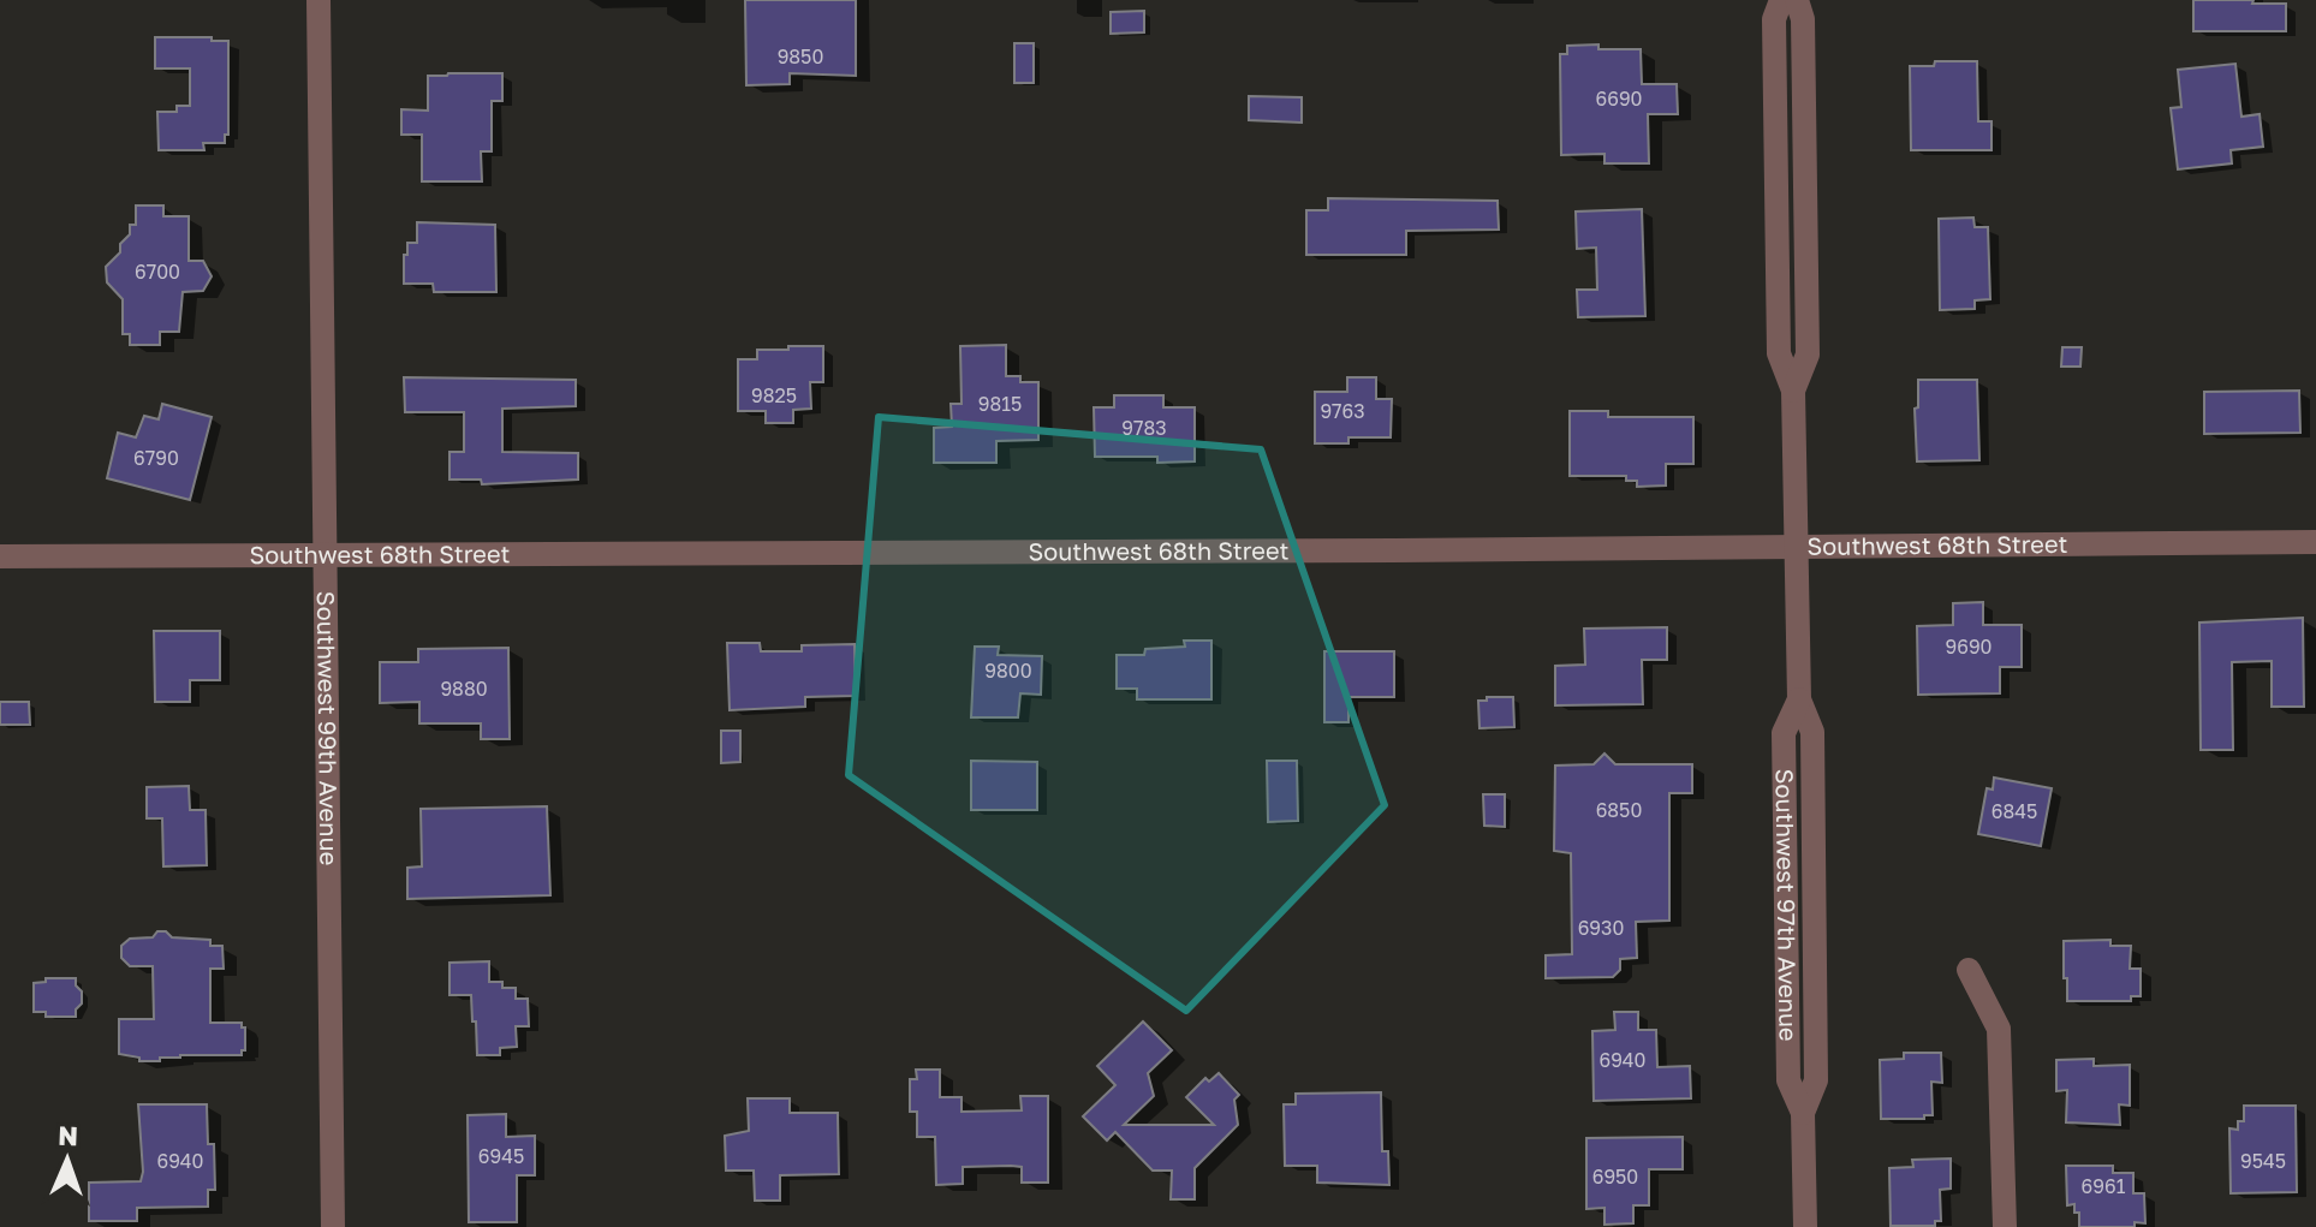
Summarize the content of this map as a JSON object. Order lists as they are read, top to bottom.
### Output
{
  "streets": {
    "street": ["Southwest 68th Street", "Southwest 99th Avenue", "Southwest 97th Avenue"]
  },
  "crossings": [
    ["Southwest 68th Street", "Southwest 99th Avenue"],
    ["Southwest 68th Street", "Southwest 97th Avenue"]
  ],
  "house_numbers": [
    "9850",
    "6690",
    "6700",
    "9825",
    "9815",
    "9763",
    "9783",
    "6790",
    "9690",
    "9800",
    "9880",
    "6850",
    "6845",
    "6930",
    "6940",
    "6945",
    "6940",
    "9545",
    "6950",
    "6961"
  ],
  "north": "top"
}
